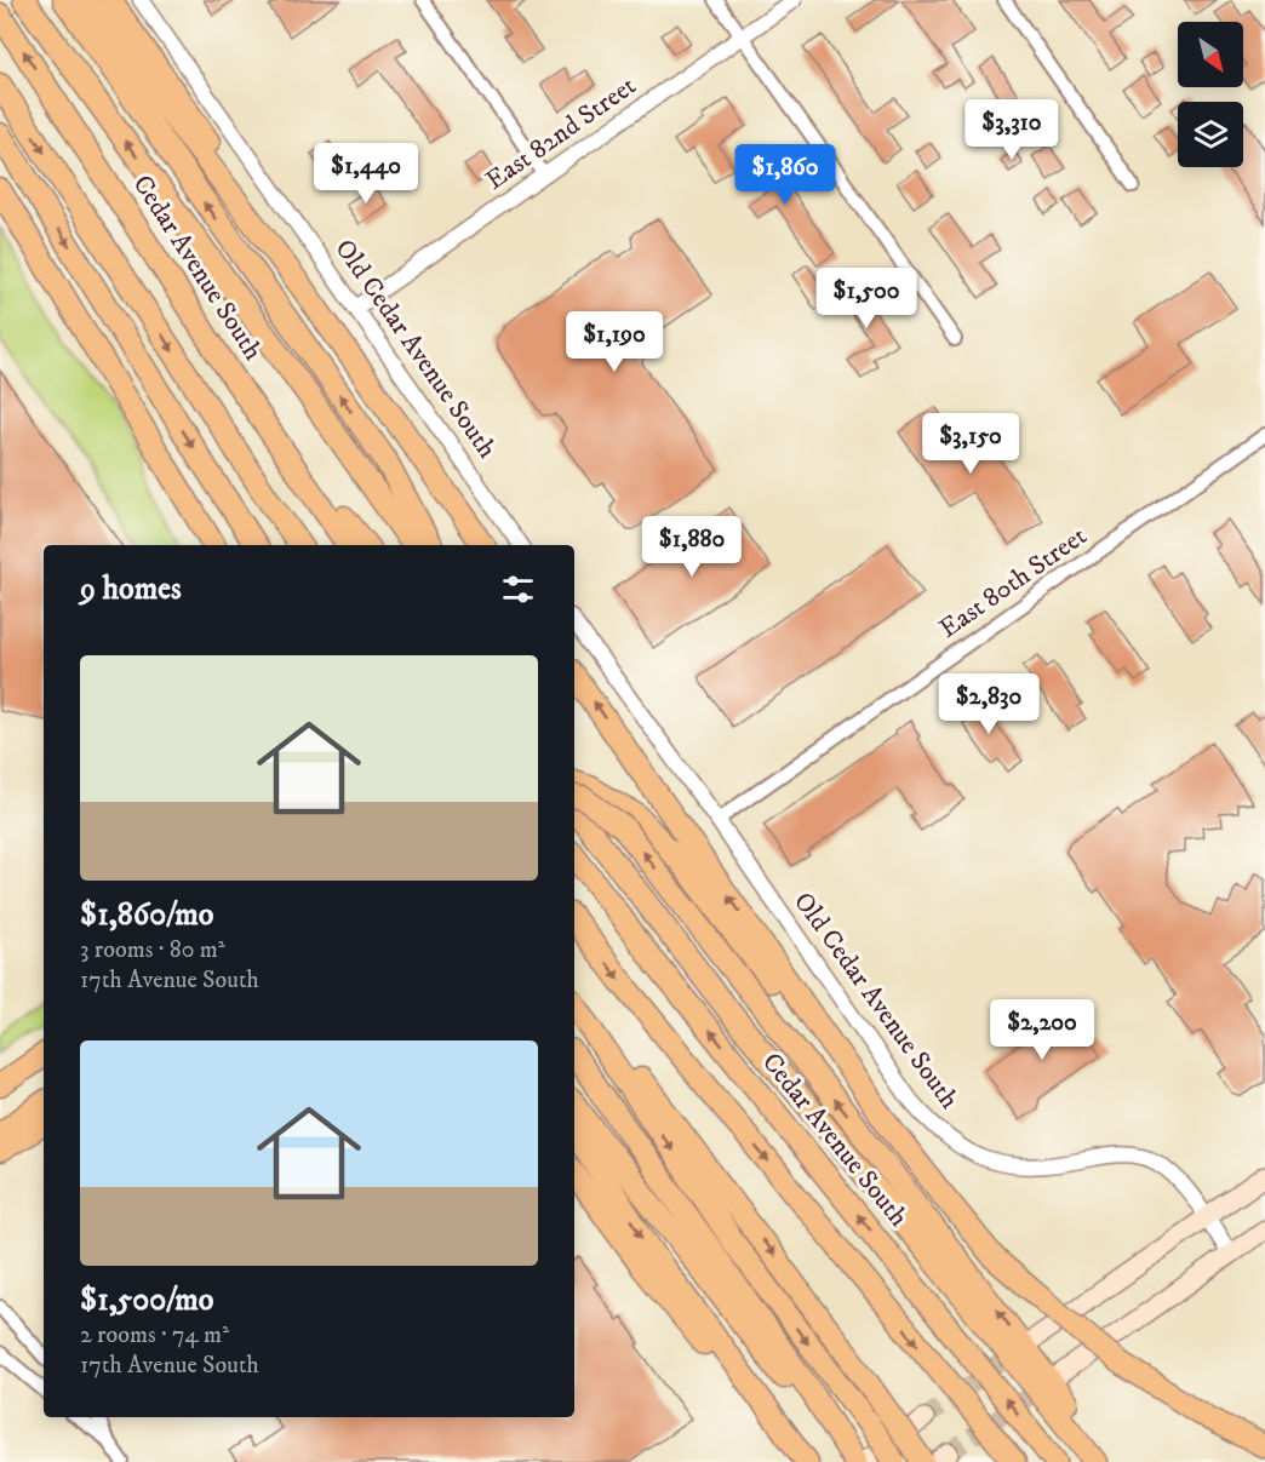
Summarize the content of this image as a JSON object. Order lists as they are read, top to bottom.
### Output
{
  "streets": {
    "highway": ["Cedar Avenue South"],
    "street": ["East 82nd Street", "Old Cedar Avenue South", "East 80th Street"]
  },
  "crossings": [
    ["East 82nd Street", "Old Cedar Avenue South"],
    ["Old Cedar Avenue South", "East 80th Street"]
  ],
  "north": "bottom right",
  "page": {
    "price": [
      "$3,310",
      "$1,440",
      "$1,860",
      "$1,500",
      "$1,190",
      "$3,150",
      "$1,880",
      "$2,830",
      "$2,200"
    ],
    "heading": "9 homes",
    "list": [
      {
        "name": "$1,860/mo",
        "note": "3 rooms · 80 m² · 17th Avenue South"
      },
      {
        "name": "$1,500/mo",
        "note": "2 rooms · 74 m² · 17th Avenue South"
      }
    ]
  }
}
